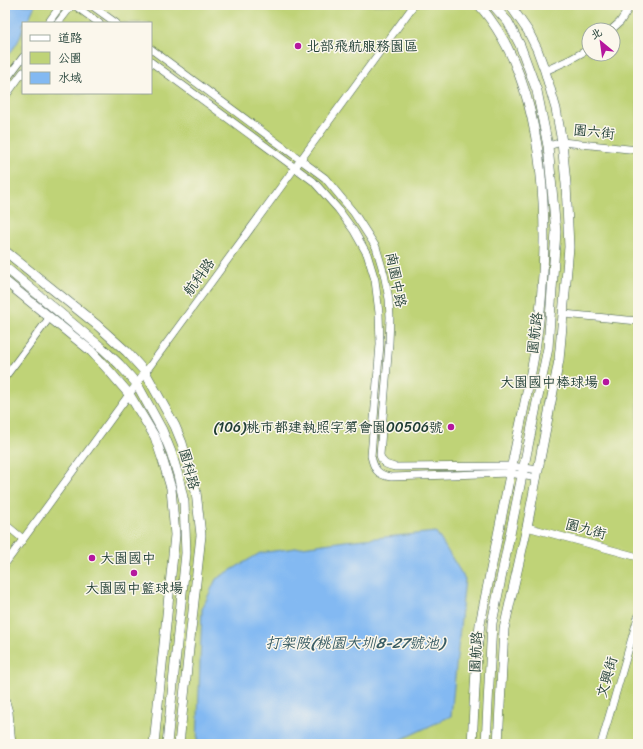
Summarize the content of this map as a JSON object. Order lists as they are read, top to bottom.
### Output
{
  "streets": {
    "street": [
      "園六街",
      "航科路",
      "南園中路",
      "園航路",
      "園科路",
      "園九街",
      "文興街"
    ]
  },
  "crossings": [
    ["園六街", "園航路"],
    ["航科路", "南園中路"],
    ["航科路", "園科路"],
    ["南園中路", "園航路"]
  ],
  "water": ["打架陂(桃園大圳8-27號池)"],
  "places": [
    "北部飛航服務園區",
    "大園國中棒球場",
    "(106)桃市都建執照字第會園00506號",
    "大園國中",
    "大園國中籃球場"
  ],
  "legend": ["道路", "公園", "水域"],
  "north": "top left"
}
